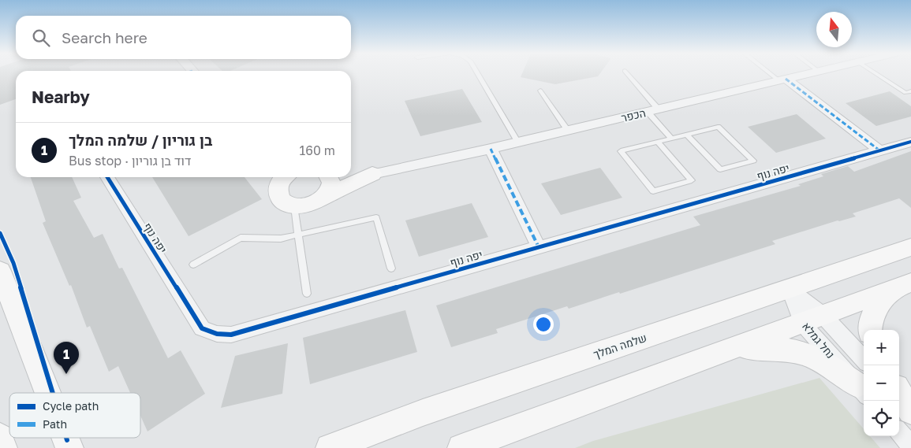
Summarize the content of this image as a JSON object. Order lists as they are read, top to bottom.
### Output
{
  "streets": {
    "street": [
      "הכפר",
      "יפה נוף",
      "נחל גמלא",
      "שלמה המלך"
    ]
  },
  "crossings": [
    ["נחל גמלא", "שלמה המלך"]
  ],
  "legend": ["Cycle path", "Path"],
  "north": "top",
  "page": {
    "search": "Search here",
    "heading": "Nearby",
    "list": [
      {
        "mark": "1",
        "name": "בן גוריון / שלמה המלך",
        "note": "Bus stop · דוד בן גוריון",
        "value": "160 m"
      }
    ],
    "map_buttons": ["+", "−"],
    "pins": "1"
  }
}
